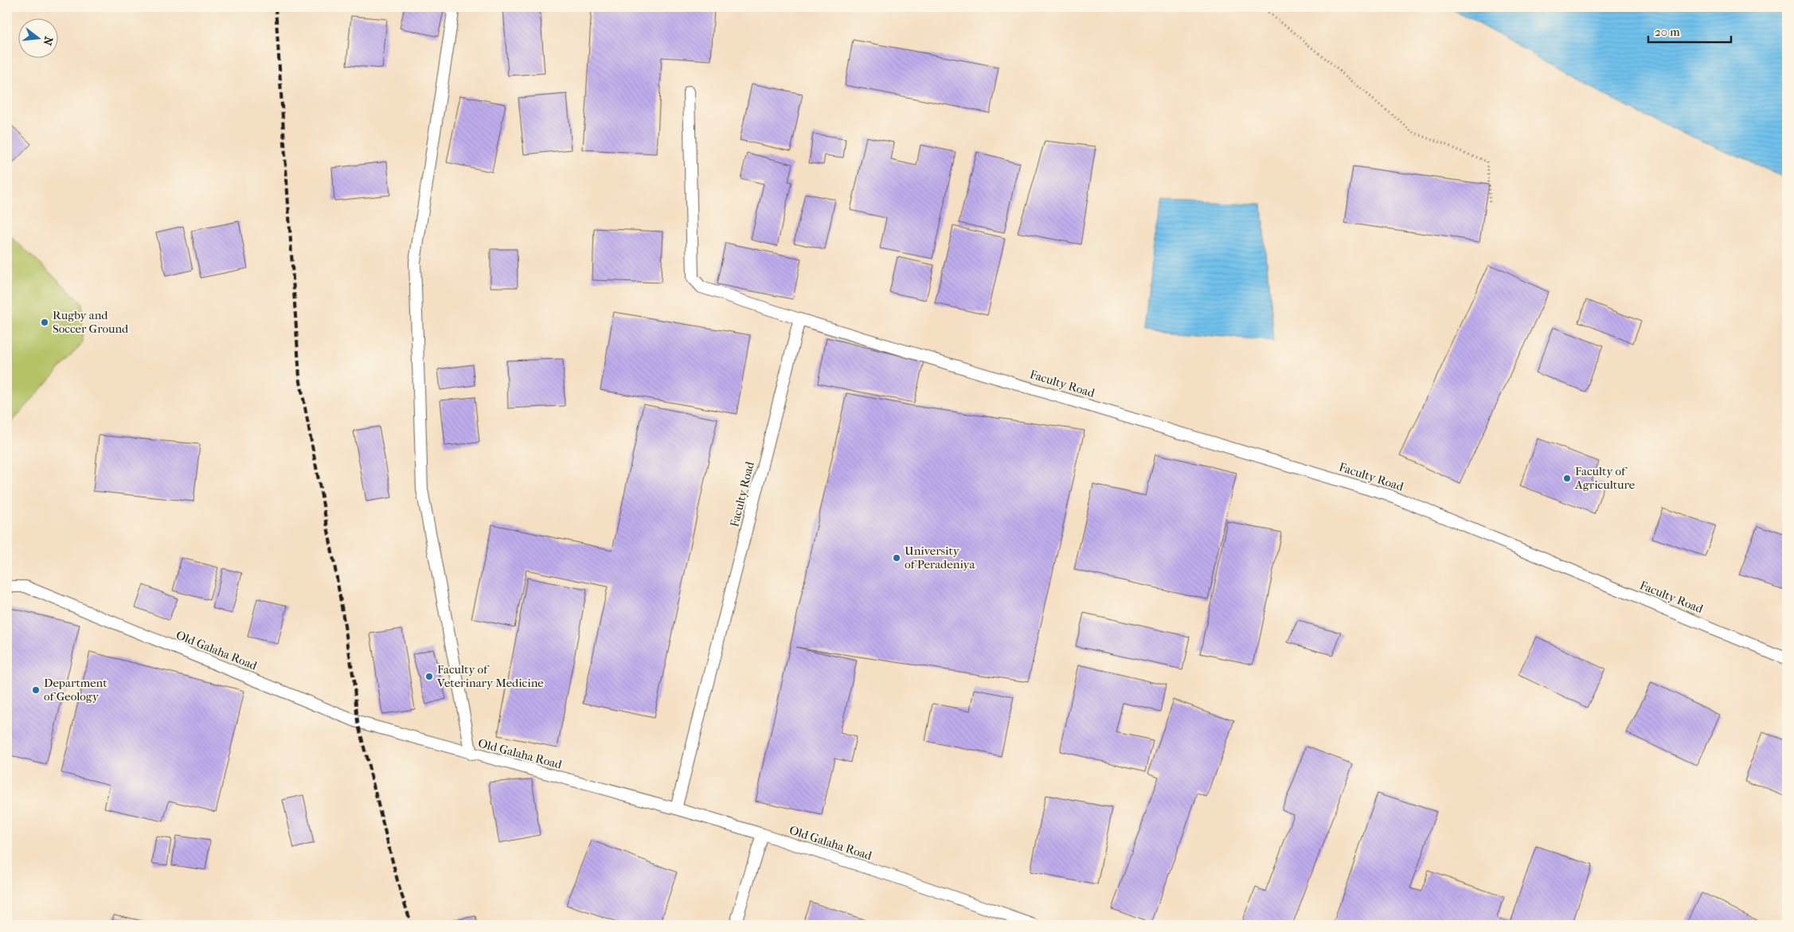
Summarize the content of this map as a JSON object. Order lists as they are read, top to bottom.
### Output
{
  "streets": {
    "lane": ["Faculty Road", "Old Galaha Road"]
  },
  "crossings": [
    ["Faculty Road", "Old Galaha Road"]
  ],
  "places": [
    "Rugby and Soccer Ground",
    "Faculty of Agriculture",
    "University of Peradeniya",
    "Faculty of Veterinary Medicine",
    "Department of Geology"
  ],
  "scale_bar": "20 m",
  "north": "right"
}
